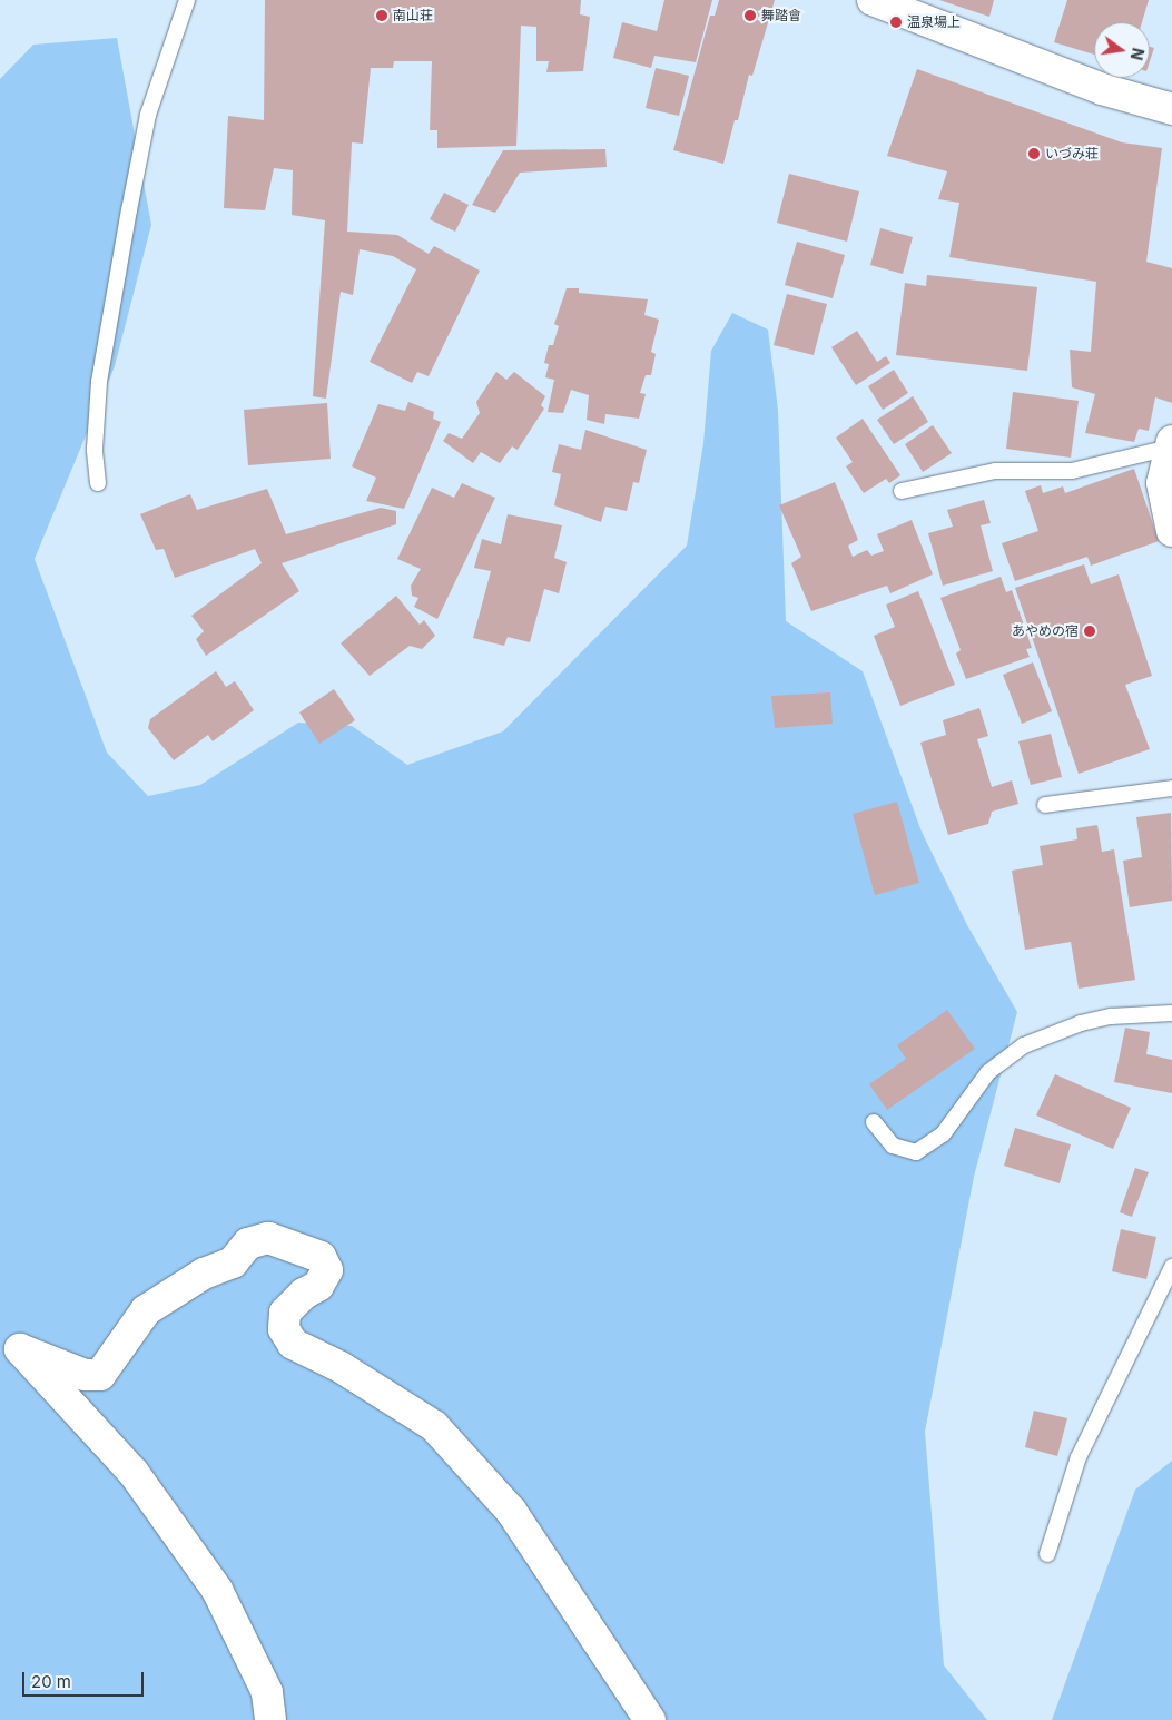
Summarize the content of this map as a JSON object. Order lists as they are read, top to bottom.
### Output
{
  "places": [
    "南山荘",
    "舞踏會",
    "温泉場上",
    "いづみ荘",
    "あやめの宿"
  ],
  "scale_bar": "20 m",
  "north": "right"
}
